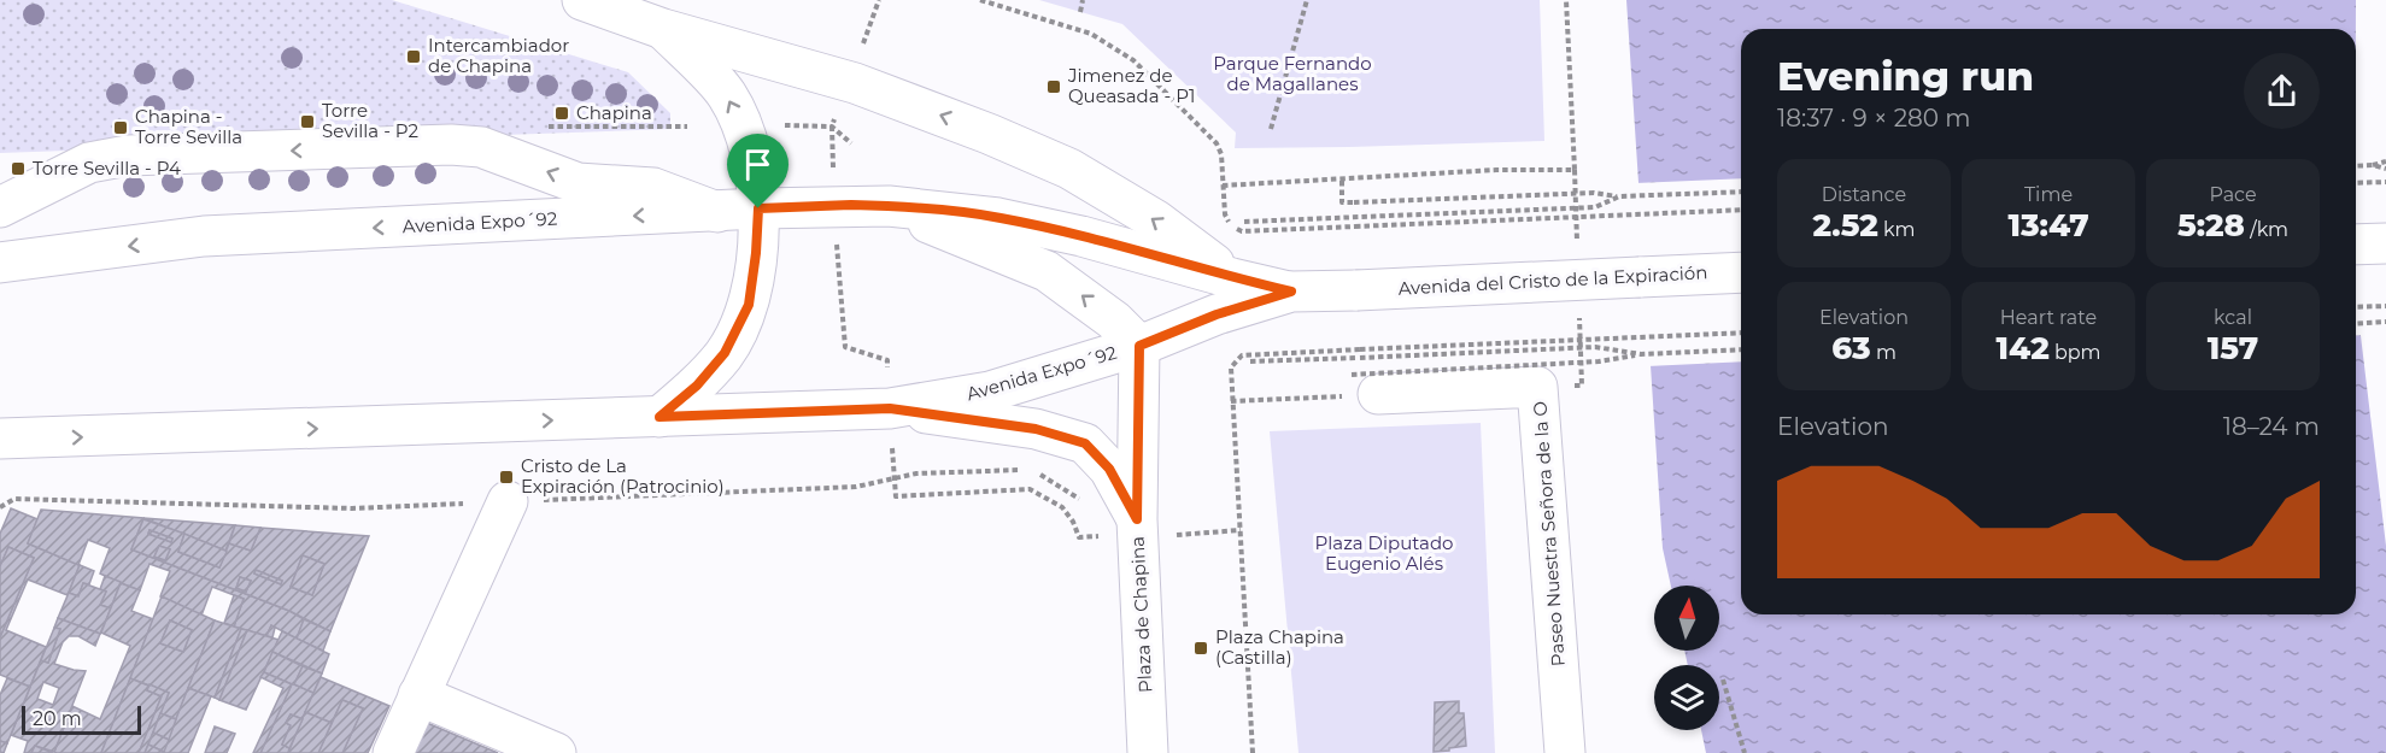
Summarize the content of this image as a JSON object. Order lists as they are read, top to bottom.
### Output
{
  "streets": {
    "main road": [
      "Avenida Expo´92",
      "Avenida del Cristo de la Expiración",
      "Paseo Nuestra Señora de la O",
      "Plaza de Chapina"
    ]
  },
  "crossings": [
    ["Avenida Expo´92", "Avenida del Cristo de la Expiración"],
    ["Avenida Expo´92", "Plaza de Chapina"]
  ],
  "parks": ["Parque Fernando de Magallanes", "Plaza Diputado Eugenio Alés"],
  "places": {
    "transit": [
      "Intercambiador de Chapina",
      "Jimenez de Queasada - P1",
      "Chapina",
      "Torre Sevilla - P2",
      "Chapina - Torre Sevilla",
      "Torre Sevilla - P4",
      "Cristo de La Expiración (Patrocinio)",
      "Plaza Chapina (Castilla)"
    ]
  },
  "scale_bar": "20 m",
  "north": "top",
  "page": {
    "heading": ["Evening run", "18:37 · 9 × 280 m"],
    "stats": [
      ["Distance", "2.52 km"],
      ["Time", "13:47"],
      ["Pace", "5:28 /km"],
      ["Elevation", "63 m"],
      ["Heart rate", "142 bpm"],
      ["kcal", "157"]
    ],
    "chart": ["Elevation", "18–24 m"],
    "scale": "20 m"
  }
}
